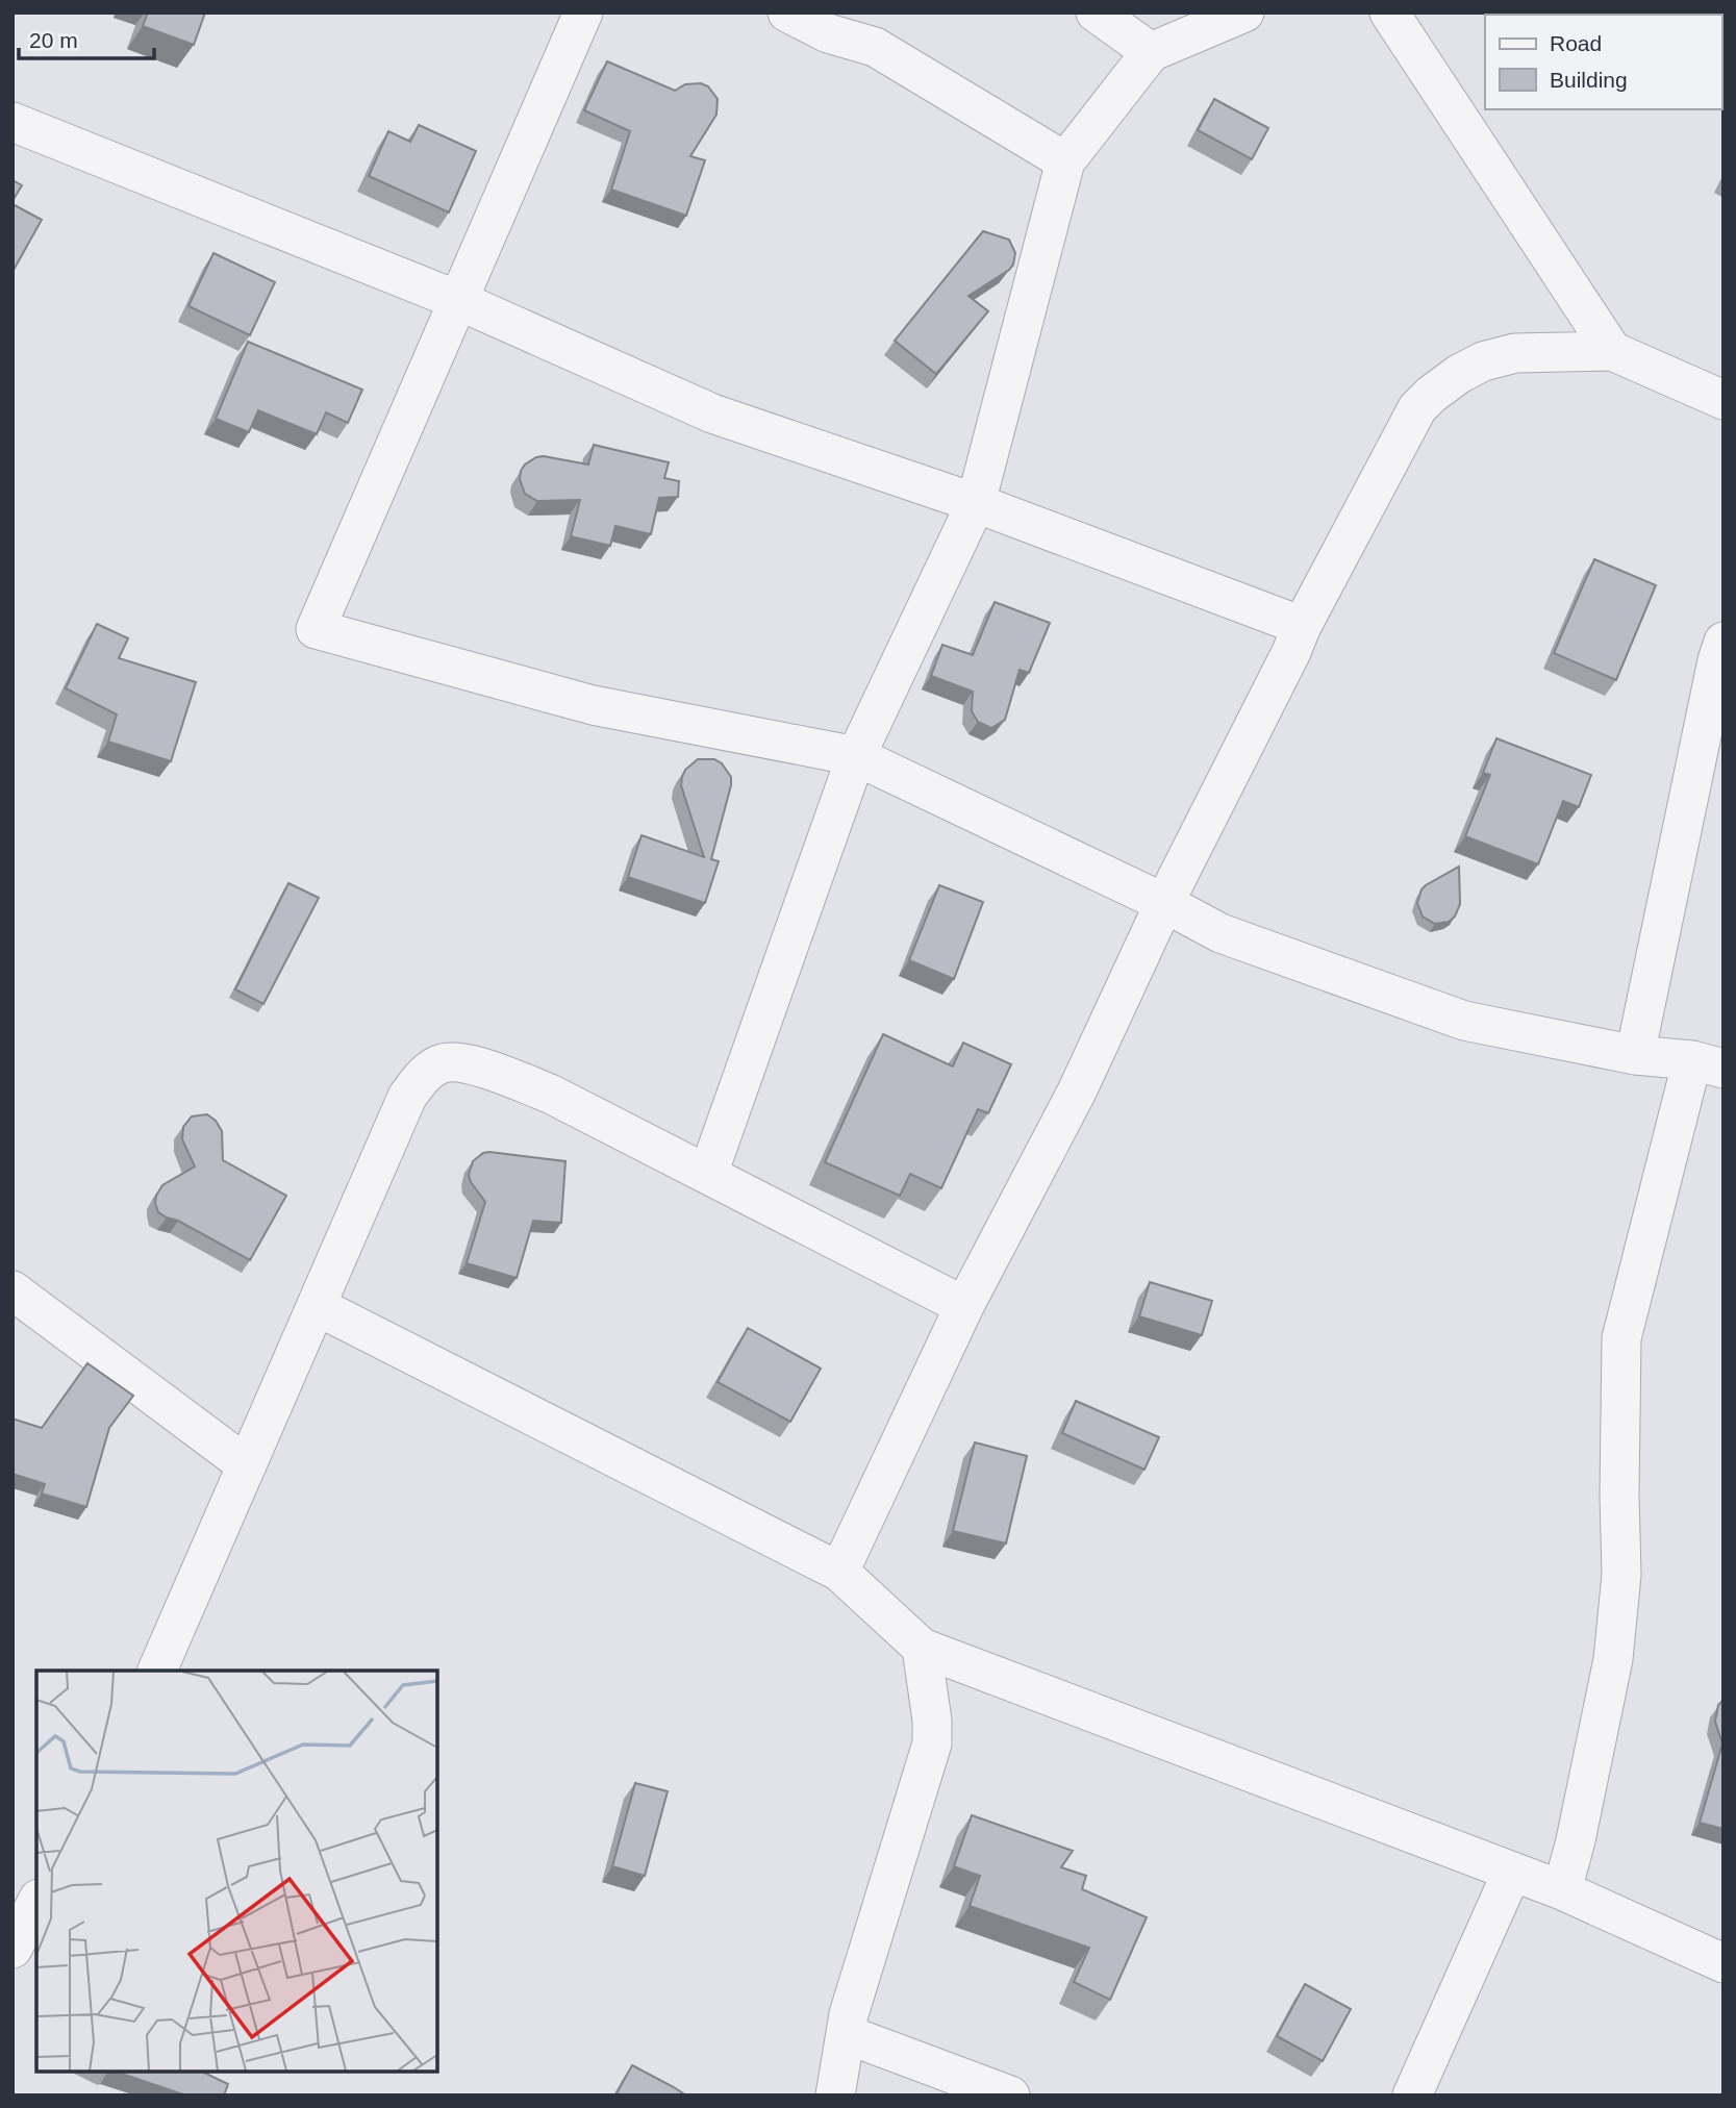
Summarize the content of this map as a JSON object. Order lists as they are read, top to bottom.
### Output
{
  "legend": ["Road", "Building"],
  "scale_bar": "20 m"
}
